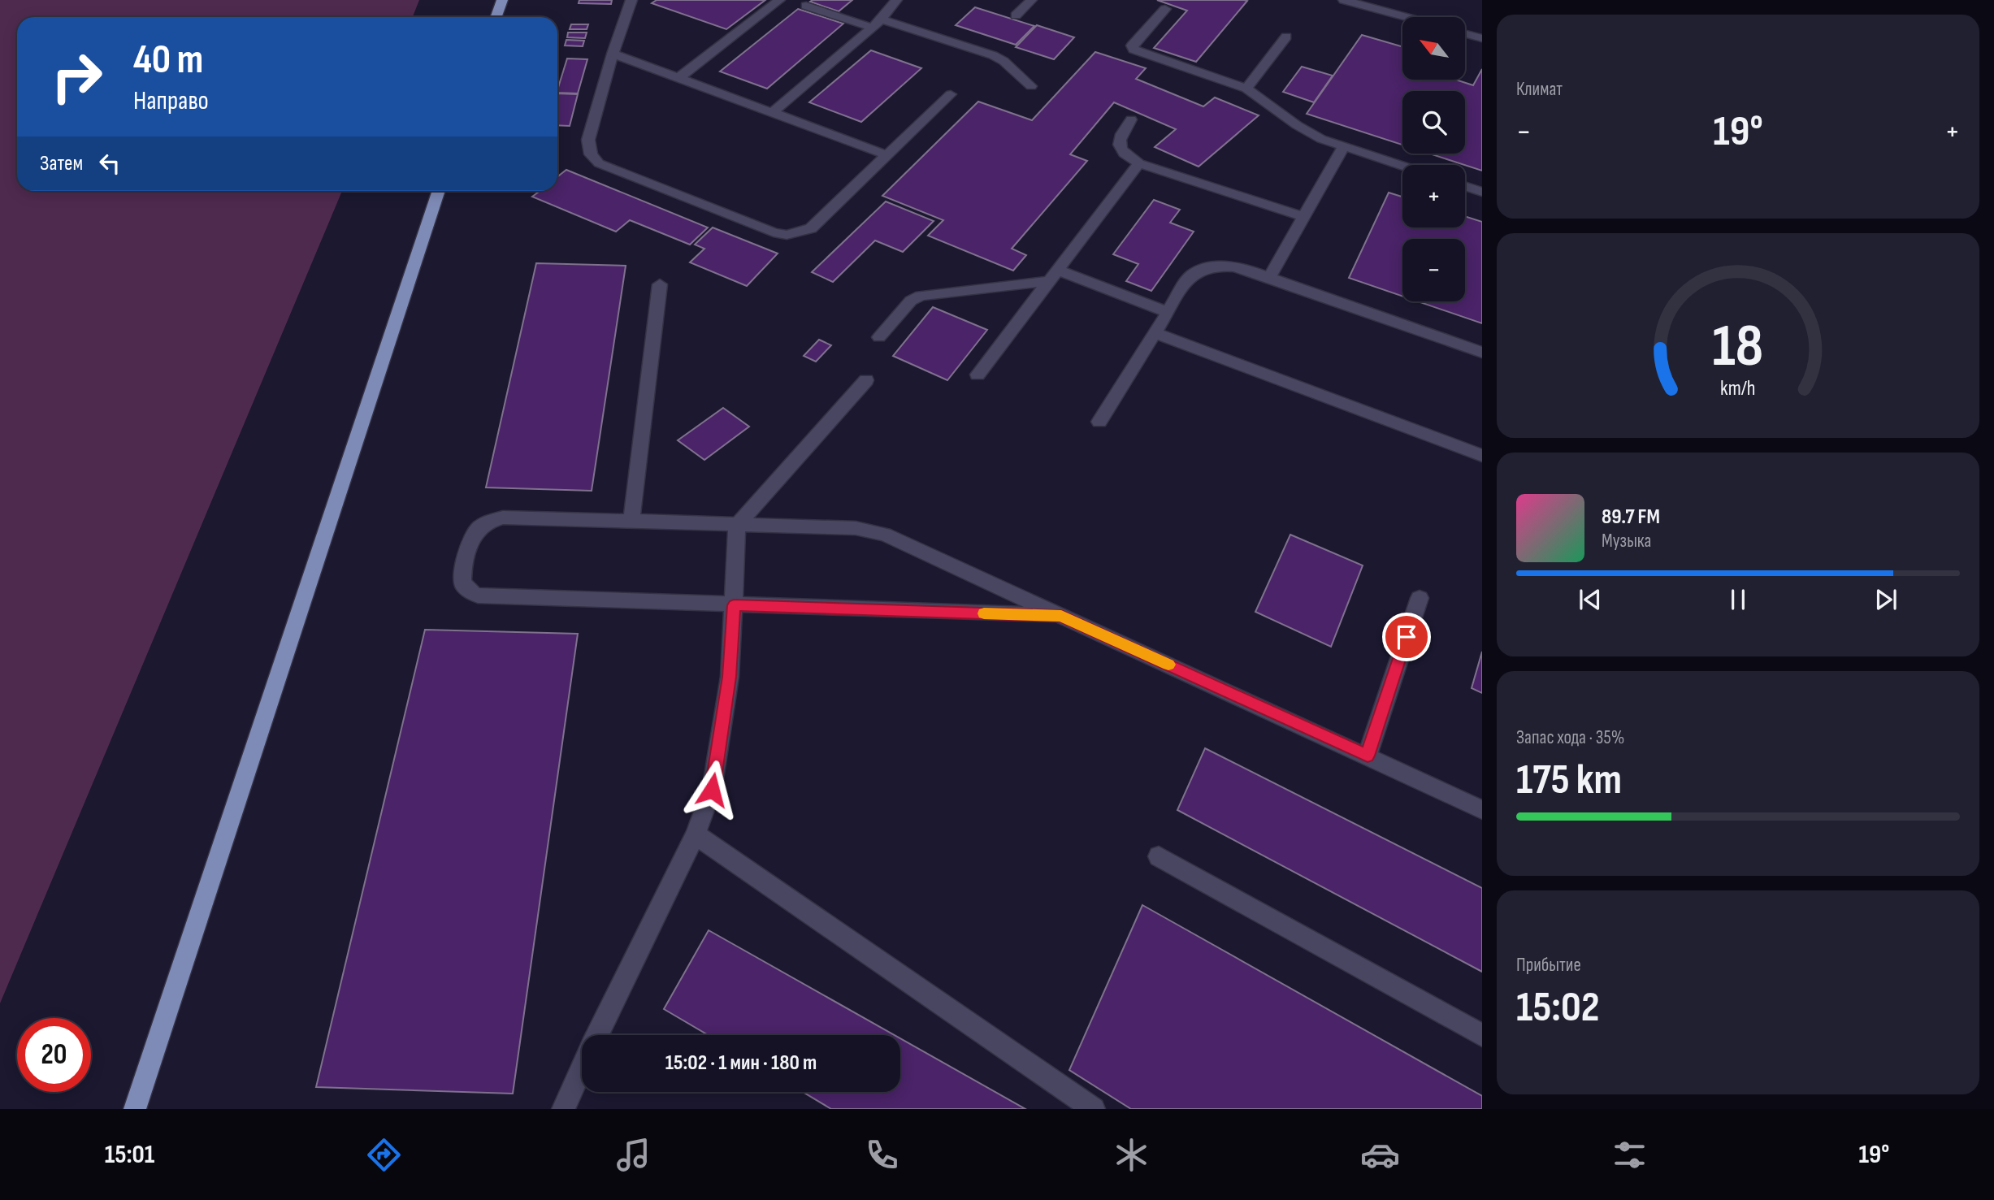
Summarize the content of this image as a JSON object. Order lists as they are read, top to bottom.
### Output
{
  "north": "top left",
  "page": {
    "tile": [
      "Климат",
      ["Запас хода · 35%", "175 km"],
      ["Прибытие", "15:02"]
    ],
    "map_buttons": ["+", "−"],
    "turn": ["40 m", "Направо"],
    "heat": ["−", "19°", "+"],
    "then": "Затем",
    "song": ["89.7 FM", "Музыка"],
    "limit": "20",
    "trip": "15:02 · 1 мин · 180 m",
    "tabs": ["15:01", "19°"],
    "gauge": ["18", "km/h"]
  }
}
